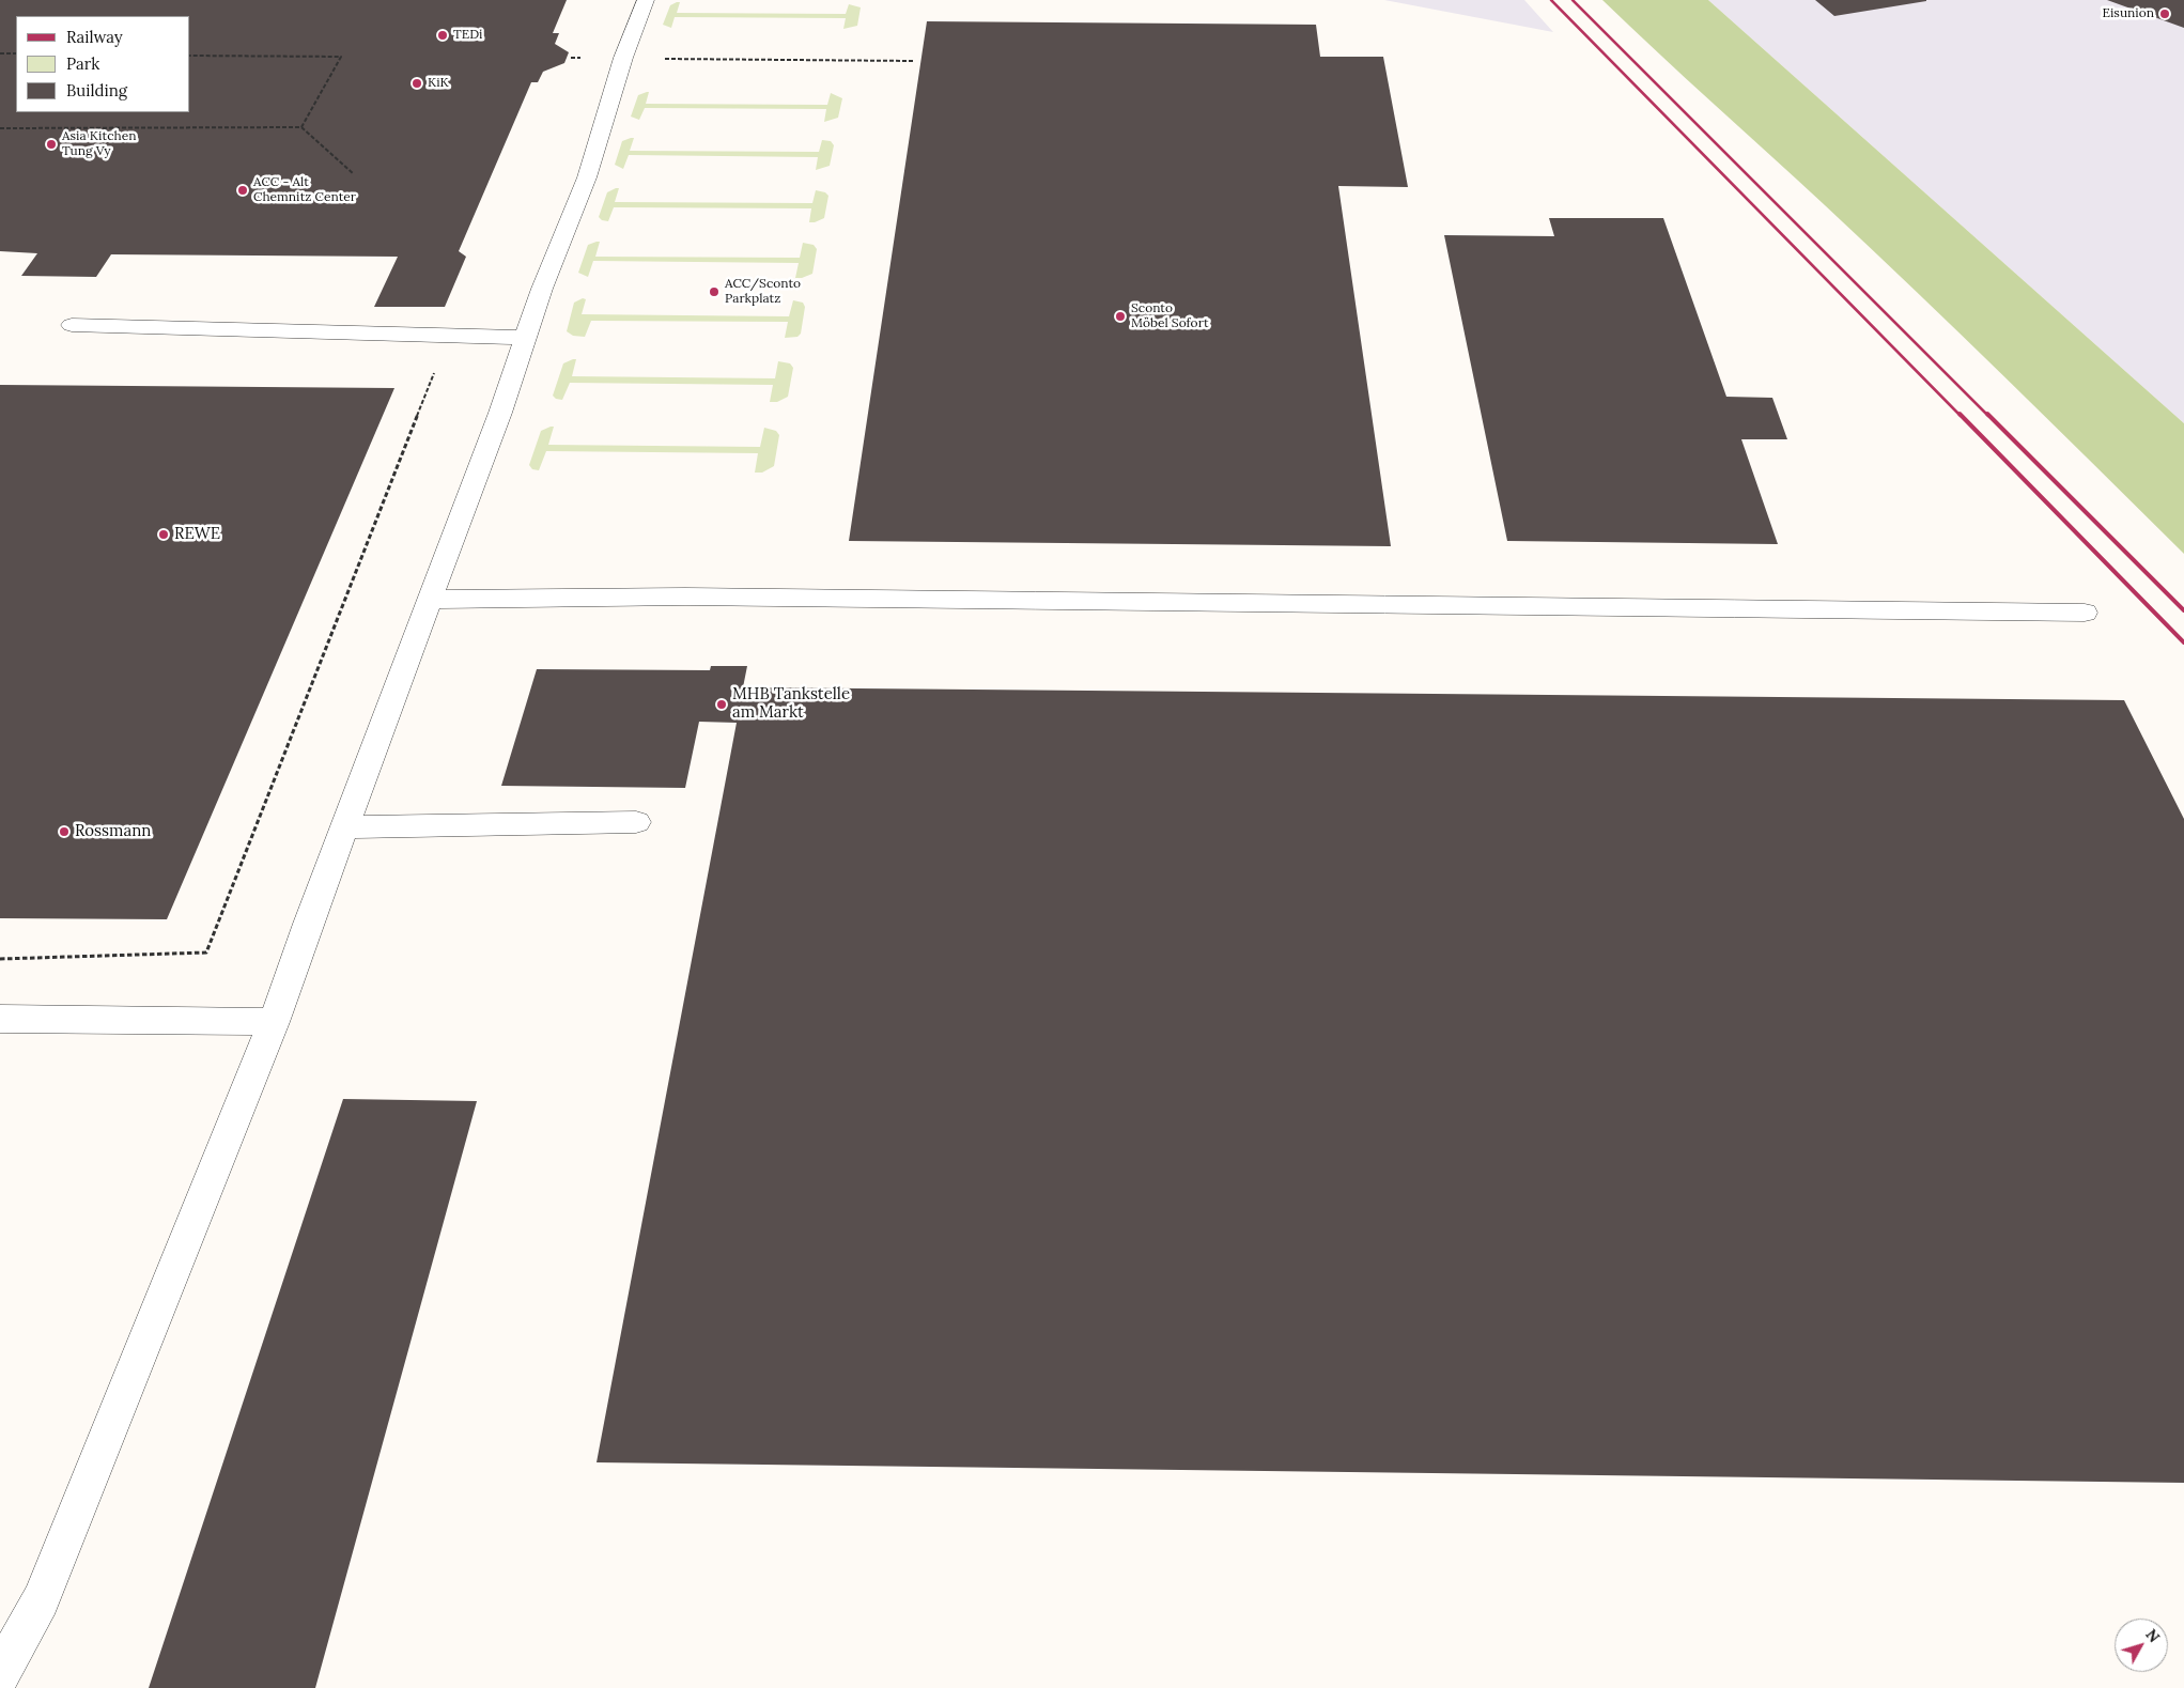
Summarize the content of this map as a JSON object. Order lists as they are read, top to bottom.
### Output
{
  "places": [
    "Eisunion",
    "TEDi",
    "KiK",
    "Asia Kitchen Tung Vy",
    "ACC - Alt Chemnitz Center",
    "ACC/Sconto Parkplatz",
    "Sconto Möbel Sofort",
    "REWE",
    "MHB Tankstelle am Markt",
    "Rossmann"
  ],
  "legend": ["Railway", "Park", "Building"],
  "north": "top right"
}
